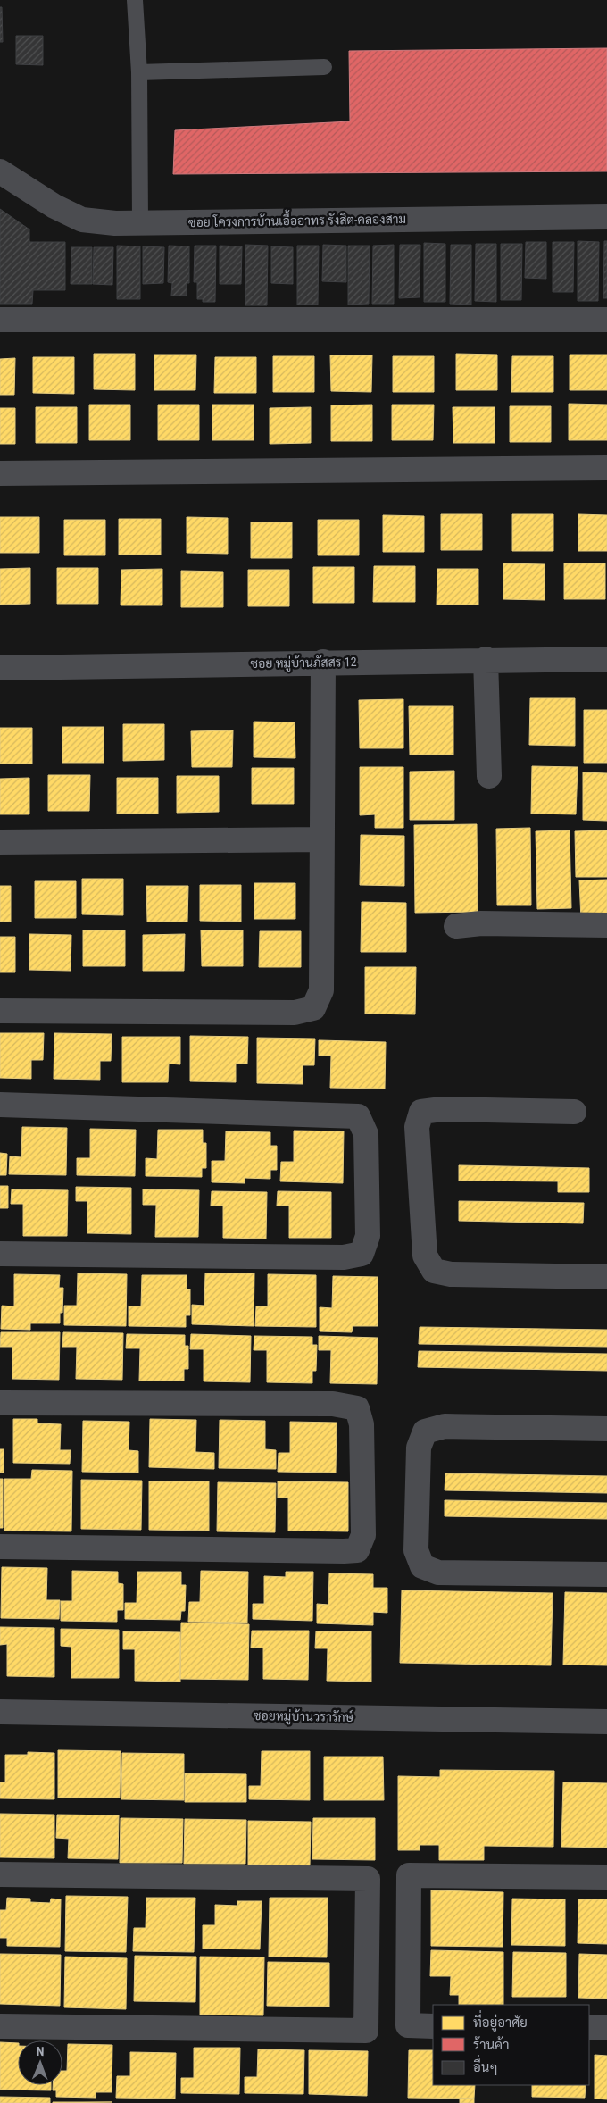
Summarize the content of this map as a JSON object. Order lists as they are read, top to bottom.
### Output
{
  "streets": {
    "street": ["ซอย โครงการบ้านเอื้ออาทร รังสิต-คลองสาม", "ซอย หมู่บ้านภัสสร 12", "ซอยหมู่บ้านวรารักษ์"]
  },
  "legend": ["ที่อยู่อาศัย", "ร้านค้า", "อื่นๆ"],
  "north": "top"
}
